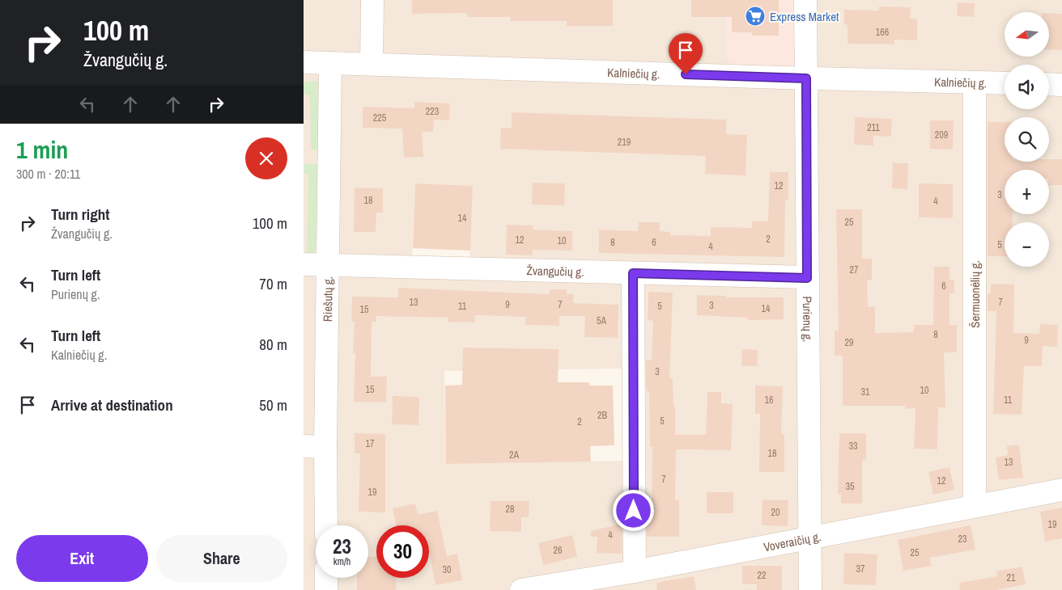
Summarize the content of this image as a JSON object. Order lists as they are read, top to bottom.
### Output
{
  "streets": {
    "street": [
      "Kalniečių g.",
      "Žvangučių g.",
      "Šermuonėlių g.",
      "Riešutų g.",
      "Purienų g.",
      "Voveraičių g."
    ]
  },
  "crossings": [
    ["Kalniečių g.", "Šermuonėlių g."],
    ["Kalniečių g.", "Riešutų g."],
    ["Kalniečių g.", "Purienų g."],
    ["Žvangučių g.", "Riešutų g."],
    ["Žvangučių g.", "Purienų g."],
    ["Šermuonėlių g.", "Voveraičių g."],
    ["Purienų g.", "Voveraičių g."]
  ],
  "places": {
    "supermarket": ["Express Market"]
  },
  "house_numbers": [
    "166",
    "223",
    "225",
    "211",
    "209",
    "219",
    "12",
    "3",
    "18",
    "4",
    "14",
    "25",
    "2",
    "12",
    "10",
    "8",
    "6",
    "5",
    "4",
    "27",
    "6",
    "13",
    "7",
    "9",
    "7",
    "3",
    "11",
    "5",
    "14",
    "15",
    "5A",
    "8",
    "9",
    "29",
    "3",
    "15",
    "10",
    "31",
    "16",
    "11",
    "2B",
    "5",
    "2",
    "17",
    "33",
    "18",
    "2A",
    "13",
    "7",
    "12",
    "35",
    "19",
    "28",
    "20",
    "19",
    "4",
    "23",
    "26",
    "25",
    "37",
    "30",
    "22",
    "21"
  ],
  "north": "left",
  "page": {
    "turn": ["100 m", "Žvangučių g."],
    "map_buttons": ["+", "−"],
    "heading": ["1 min", "300 m · 20:11"],
    "list": [
      {
        "name": "Turn right",
        "note": "Žvangučių g.",
        "value": "100 m"
      },
      {
        "name": "Turn left",
        "note": "Purienų g.",
        "value": "70 m"
      },
      {
        "name": "Turn left",
        "note": "Kalniečių g.",
        "value": "80 m"
      },
      {
        "name": "Arrive at destination",
        "value": "50 m"
      }
    ],
    "speed": "23 km/h",
    "limit": "30",
    "buttons": ["Exit", "Share"]
  }
}
